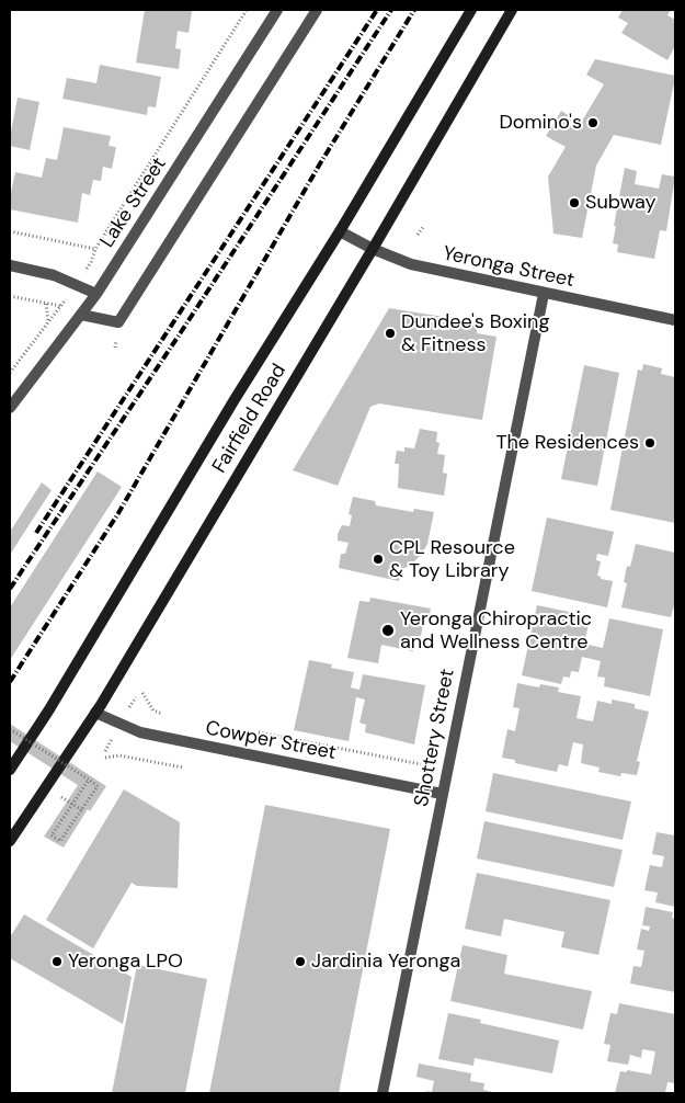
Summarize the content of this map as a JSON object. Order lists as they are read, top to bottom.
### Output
{
  "streets": {
    "main road": ["Fairfield Road"],
    "street": [
      "Lake Street",
      "Yeronga Street",
      "Shottery Street",
      "Cowper Street"
    ]
  },
  "crossings": [
    ["Yeronga Street", "Fairfield Road"],
    ["Yeronga Street", "Shottery Street"],
    ["Fairfield Road", "Cowper Street"],
    ["Shottery Street", "Cowper Street"]
  ],
  "places": [
    "Domino's",
    "Subway",
    "Dundee's Boxing & Fitness",
    "The Residences",
    "CPL Resource & Toy Library",
    "Yeronga Chiropractic and Wellness Centre",
    "Yeronga LPO",
    "Jardinia Yeronga"
  ]
}
